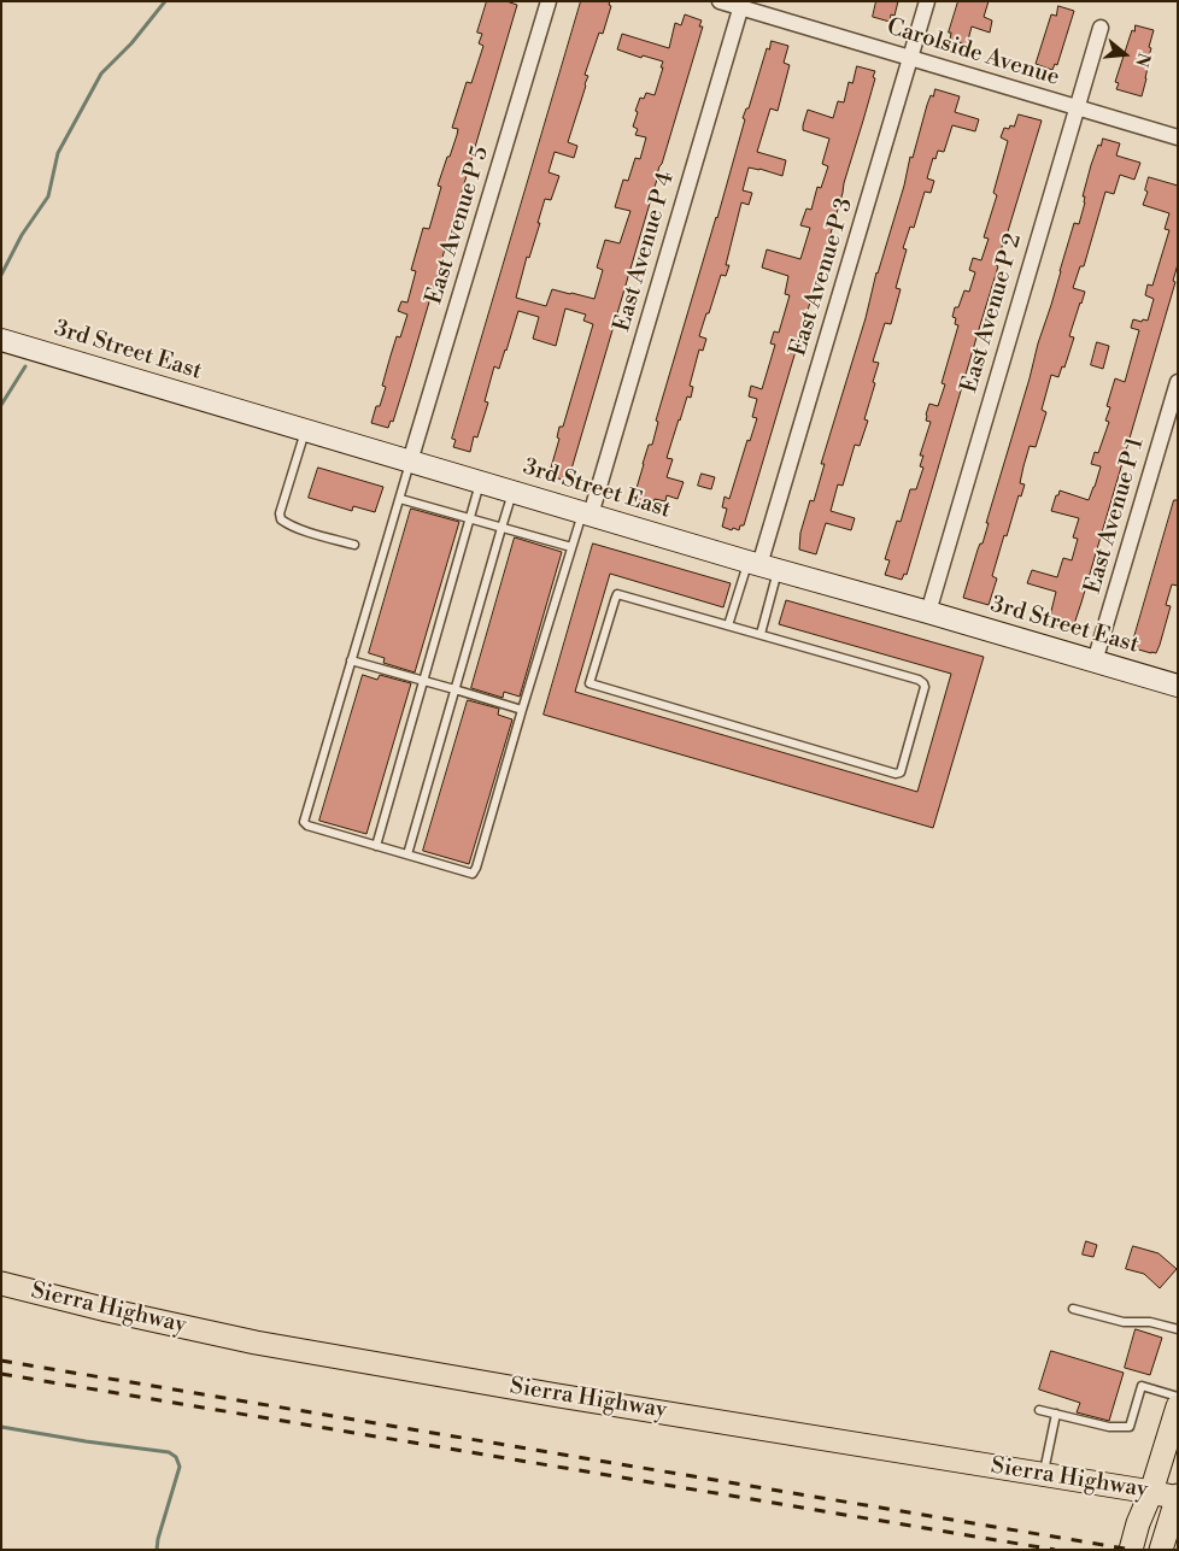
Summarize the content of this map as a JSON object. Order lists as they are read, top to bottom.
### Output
{
  "streets": {
    "main road": ["Sierra Highway"],
    "street": [
      "Carolside Avenue",
      "East Avenue P 5",
      "East Avenue P 4",
      "East Avenue P 3",
      "East Avenue P 2",
      "3rd Street East",
      "East Avenue P 1"
    ]
  },
  "crossings": [
    ["Carolside Avenue", "East Avenue P 4"],
    ["Carolside Avenue", "East Avenue P 3"],
    ["Carolside Avenue", "East Avenue P 2"],
    ["East Avenue P 5", "3rd Street East"],
    ["East Avenue P 4", "3rd Street East"],
    ["East Avenue P 3", "3rd Street East"],
    ["East Avenue P 2", "3rd Street East"],
    ["3rd Street East", "East Avenue P 1"]
  ],
  "north": "right"
}
